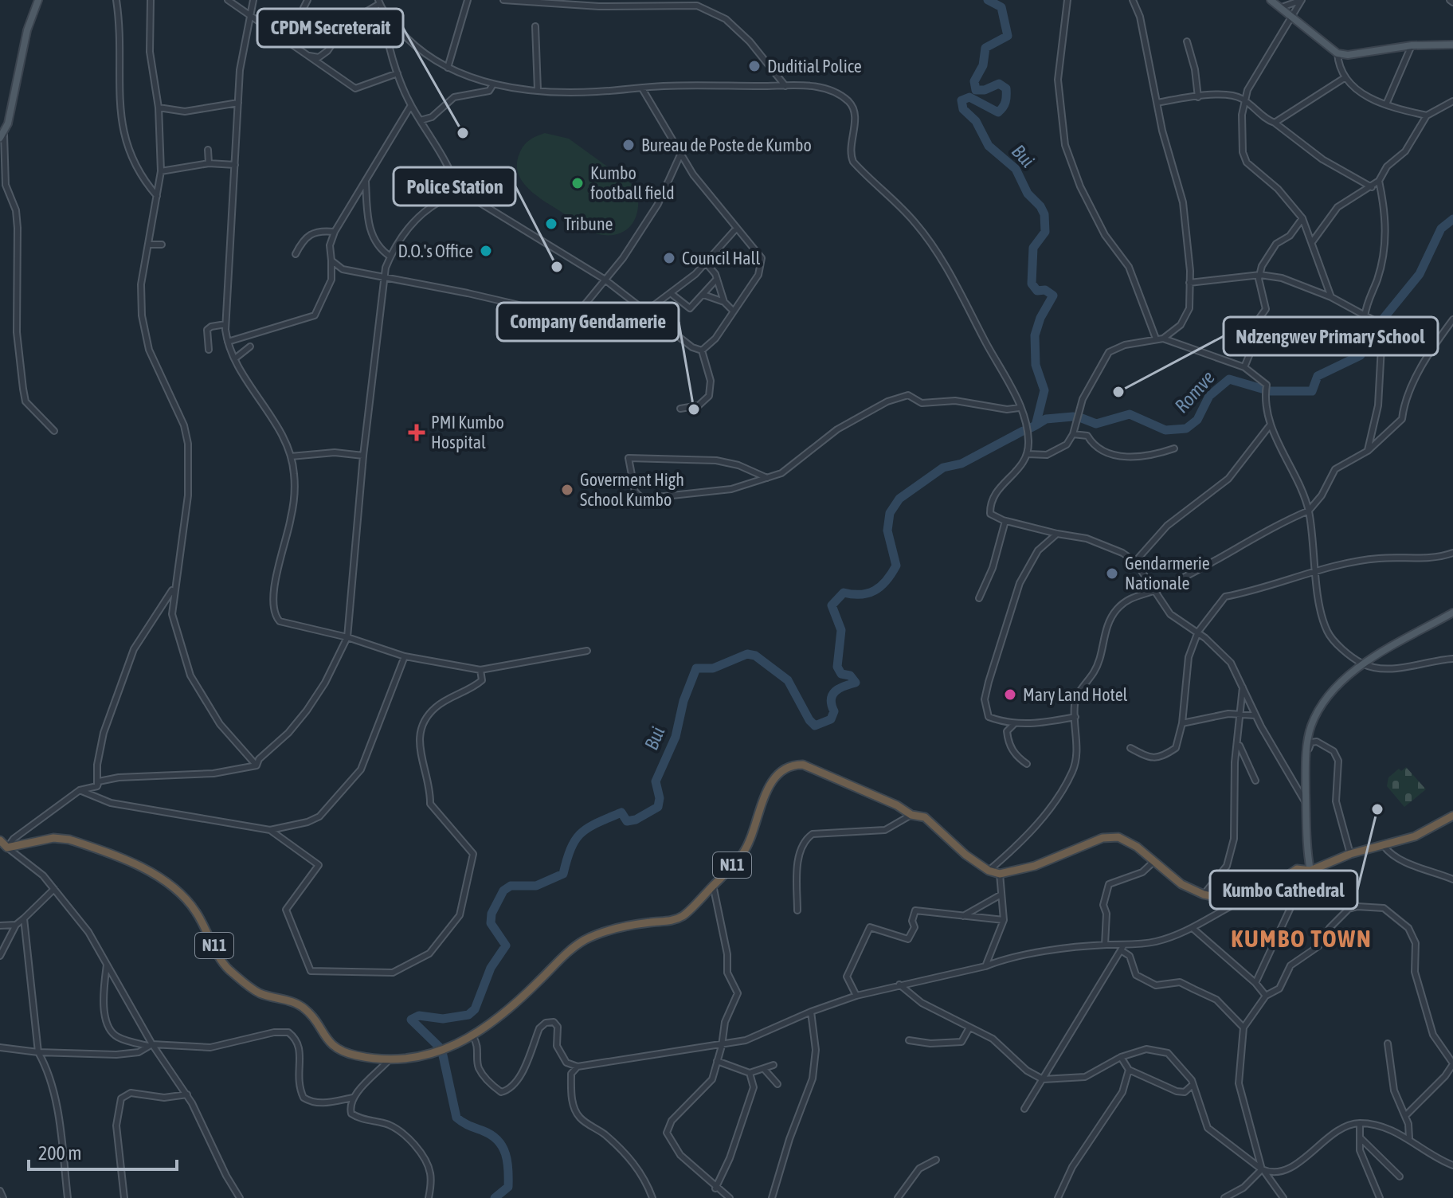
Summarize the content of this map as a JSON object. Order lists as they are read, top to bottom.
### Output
{
  "streets": {
    "highway": ["N11"]
  },
  "districts": ["KUMBO TOWN"],
  "water": ["Bui", "Romve"],
  "places": {
    "other": [
      "Duditial Police",
      "CPDM Secreterait",
      "Bureau de Poste de Kumbo",
      "Kumbo football field",
      "Tribune",
      "D.O.'s Office",
      "Council Hall",
      "Police Station",
      "Ndzengwev Primary School",
      "Company Gendamerie",
      "Goverment High School Kumbo",
      "Gendarmerie Nationale",
      "Mary Land Hotel",
      "Kumbo Cathedral"
    ],
    "health": ["PMI Kumbo Hospital"]
  },
  "scale_bar": "200 m"
}
